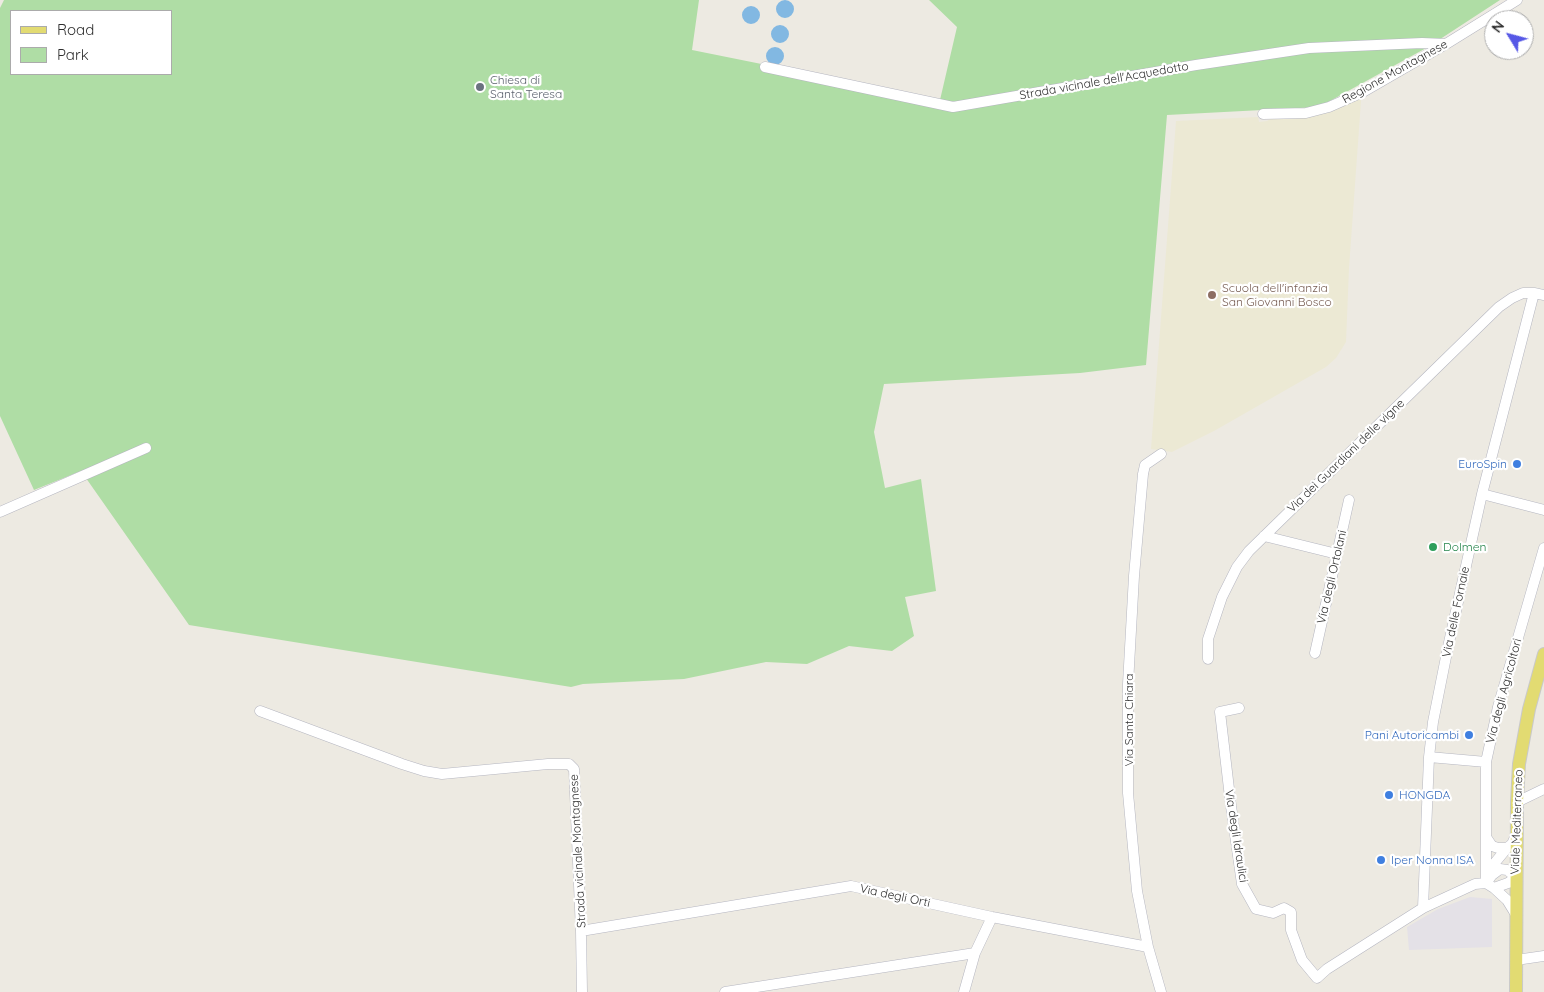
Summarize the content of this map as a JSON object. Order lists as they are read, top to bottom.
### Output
{
  "streets": {
    "main road": ["Viale Mediterraneo"],
    "street": [
      "Regione Montagnese",
      "Strada vicinale dell'Acquedotto",
      "Via dei Guardiani delle vigne",
      "Via degli Ortolani",
      "Via delle Fornaie",
      "Via degli Agricoltori",
      "Via Santa Chiara",
      "Via degli Idraulici",
      "Strada vicinale Montagnese",
      "Via degli Orti"
    ]
  },
  "crossings": [
    ["Regione Montagnese", "Strada vicinale dell'Acquedotto"],
    ["Via dei Guardiani delle vigne", "Via delle Fornaie"],
    ["Via delle Fornaie", "Via degli Idraulici"],
    ["Via degli Agricoltori", "Via degli Idraulici"],
    ["Via Santa Chiara", "Via degli Orti"],
    ["Viale Mediterraneo", "Via degli Idraulici"],
    ["Strada vicinale Montagnese", "Via degli Orti"]
  ],
  "places": [
    "Chiesa di Santa Teresa",
    "Scuola dell'infanzia San Giovanni Bosco",
    "EuroSpin",
    "Dolmen",
    "Pani Autoricambi",
    "HONGDA",
    "Iper Nonna ISA"
  ],
  "legend": ["Road", "Park"],
  "north": "top left"
}
